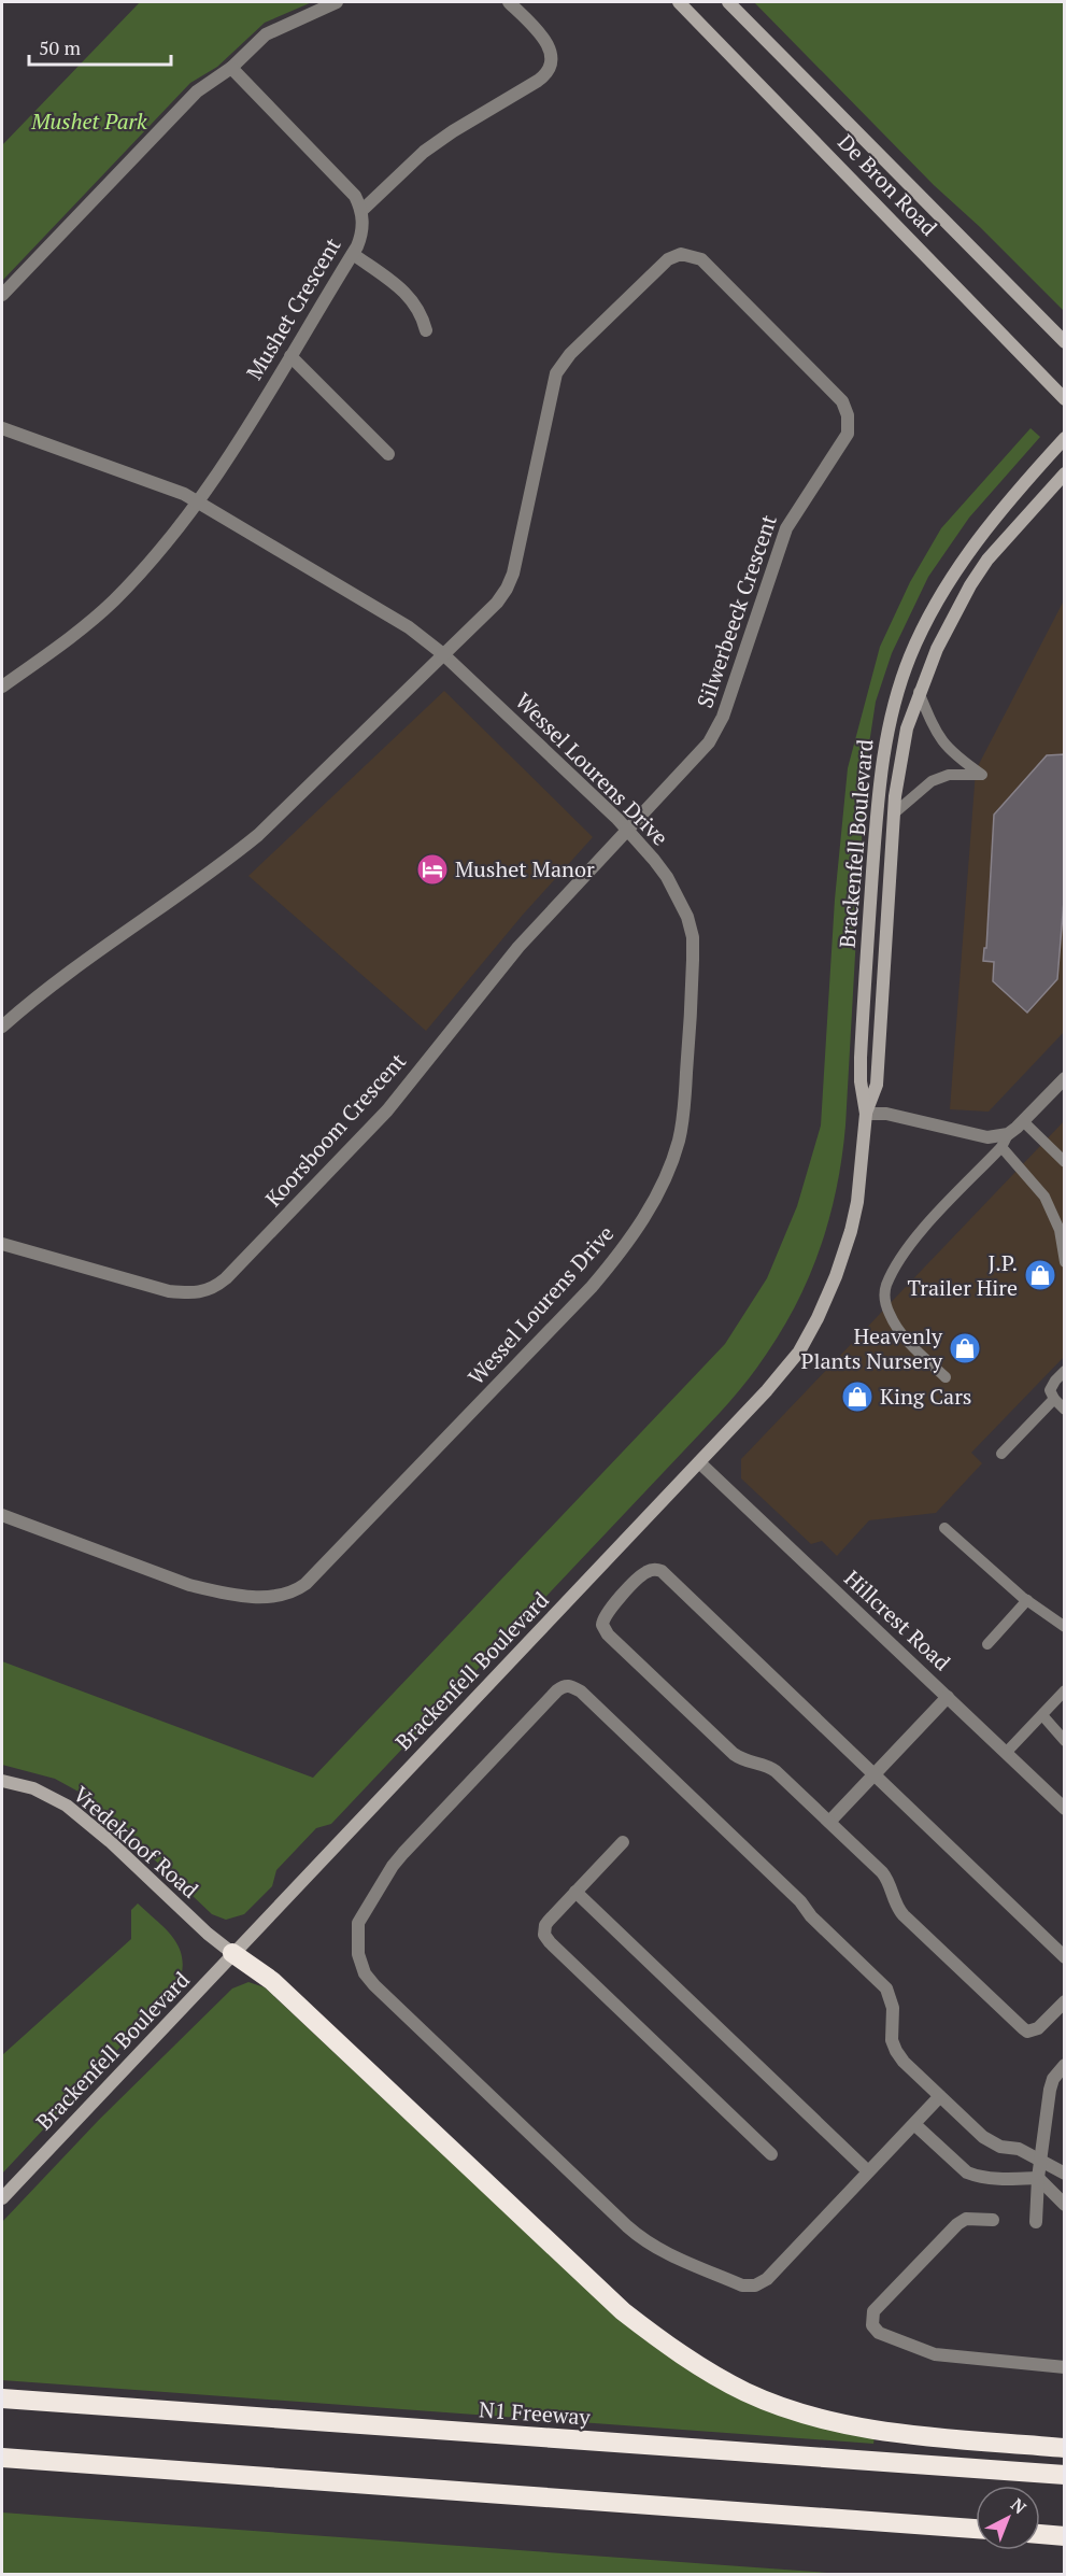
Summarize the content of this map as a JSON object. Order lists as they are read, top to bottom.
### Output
{
  "streets": {
    "highway": ["N1 Freeway"],
    "street": [
      "De Bron Road",
      "Mushet Crescent",
      "Silwerbeeck Crescent",
      "Wessel Lourens Drive",
      "Brackenfell Boulevard",
      "Koorsboom Crescent",
      "Hillcrest Road",
      "Vredekloof Road"
    ]
  },
  "crossings": [
    ["Mushet Crescent", "Wessel Lourens Drive"],
    ["Silwerbeeck Crescent", "Wessel Lourens Drive"],
    ["Silwerbeeck Crescent", "Koorsboom Crescent"],
    ["Wessel Lourens Drive", "Koorsboom Crescent"],
    ["Brackenfell Boulevard", "Hillcrest Road"],
    ["Brackenfell Boulevard", "Vredekloof Road"]
  ],
  "parks": ["Mushet Park"],
  "places": {
    "hotel": ["Mushet Manor"],
    "shop": ["J.P. Trailer Hire", "Heavenly Plants Nursery", "King Cars"]
  },
  "scale_bar": "50 m",
  "north": "top right"
}
